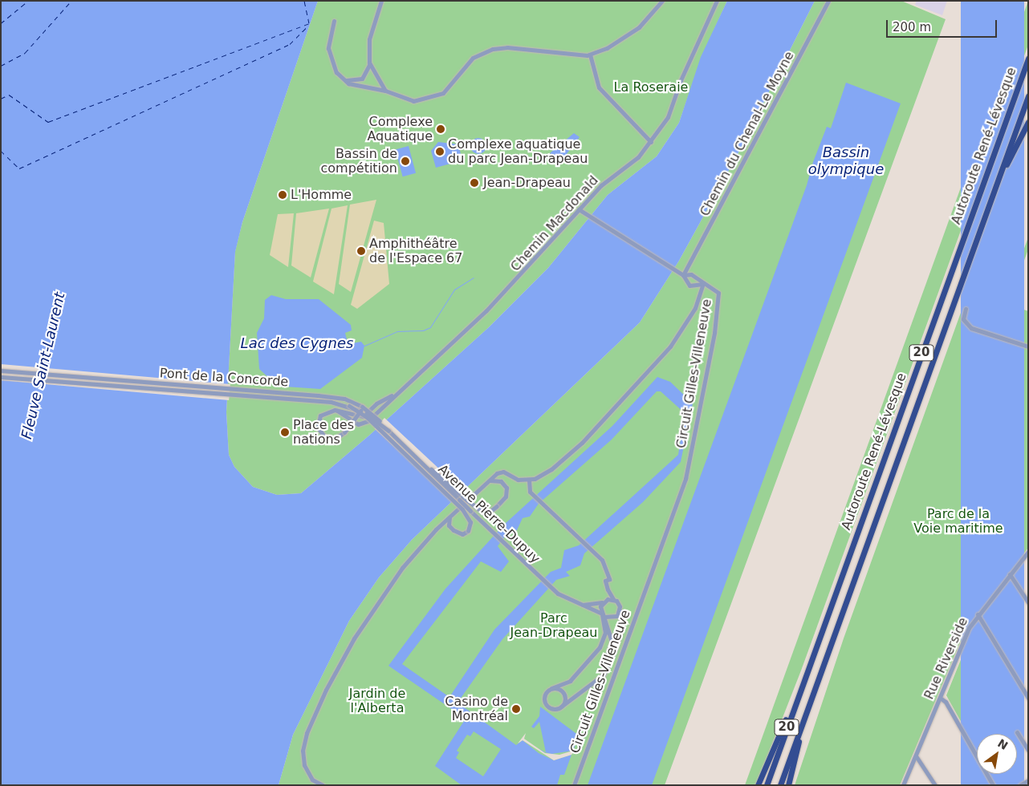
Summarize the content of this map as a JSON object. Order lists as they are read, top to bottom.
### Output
{
  "streets": {
    "highway": ["Autoroute René-Lévesque", "20"],
    "street": [
      "Chemin du Chenal-Le Moyne",
      "Chemin Macdonald",
      "Circuit Gilles-Villeneuve",
      "Pont de la Concorde",
      "Avenue Pierre-Dupuy",
      "Rue Riverside"
    ]
  },
  "crossings": [
    ["Pont de la Concorde", "Avenue Pierre-Dupuy"]
  ],
  "water": ["Bassin olympique", "Lac des Cygnes", "Fleuve Saint-Laurent"],
  "parks": [
    "La Roseraie",
    "Parc de la Voie maritime",
    "Parc Jean-Drapeau",
    "Jardin de l'Alberta"
  ],
  "places": [
    "Complexe Aquatique",
    "Complexe aquatique du parc Jean-Drapeau",
    "Bassin de compétition",
    "Jean-Drapeau",
    "L'Homme",
    "Amphithéâtre de l'Espace 67",
    "Place des nations",
    "Casino de Montréal"
  ],
  "scale_bar": "200 m",
  "north": "top right"
}
